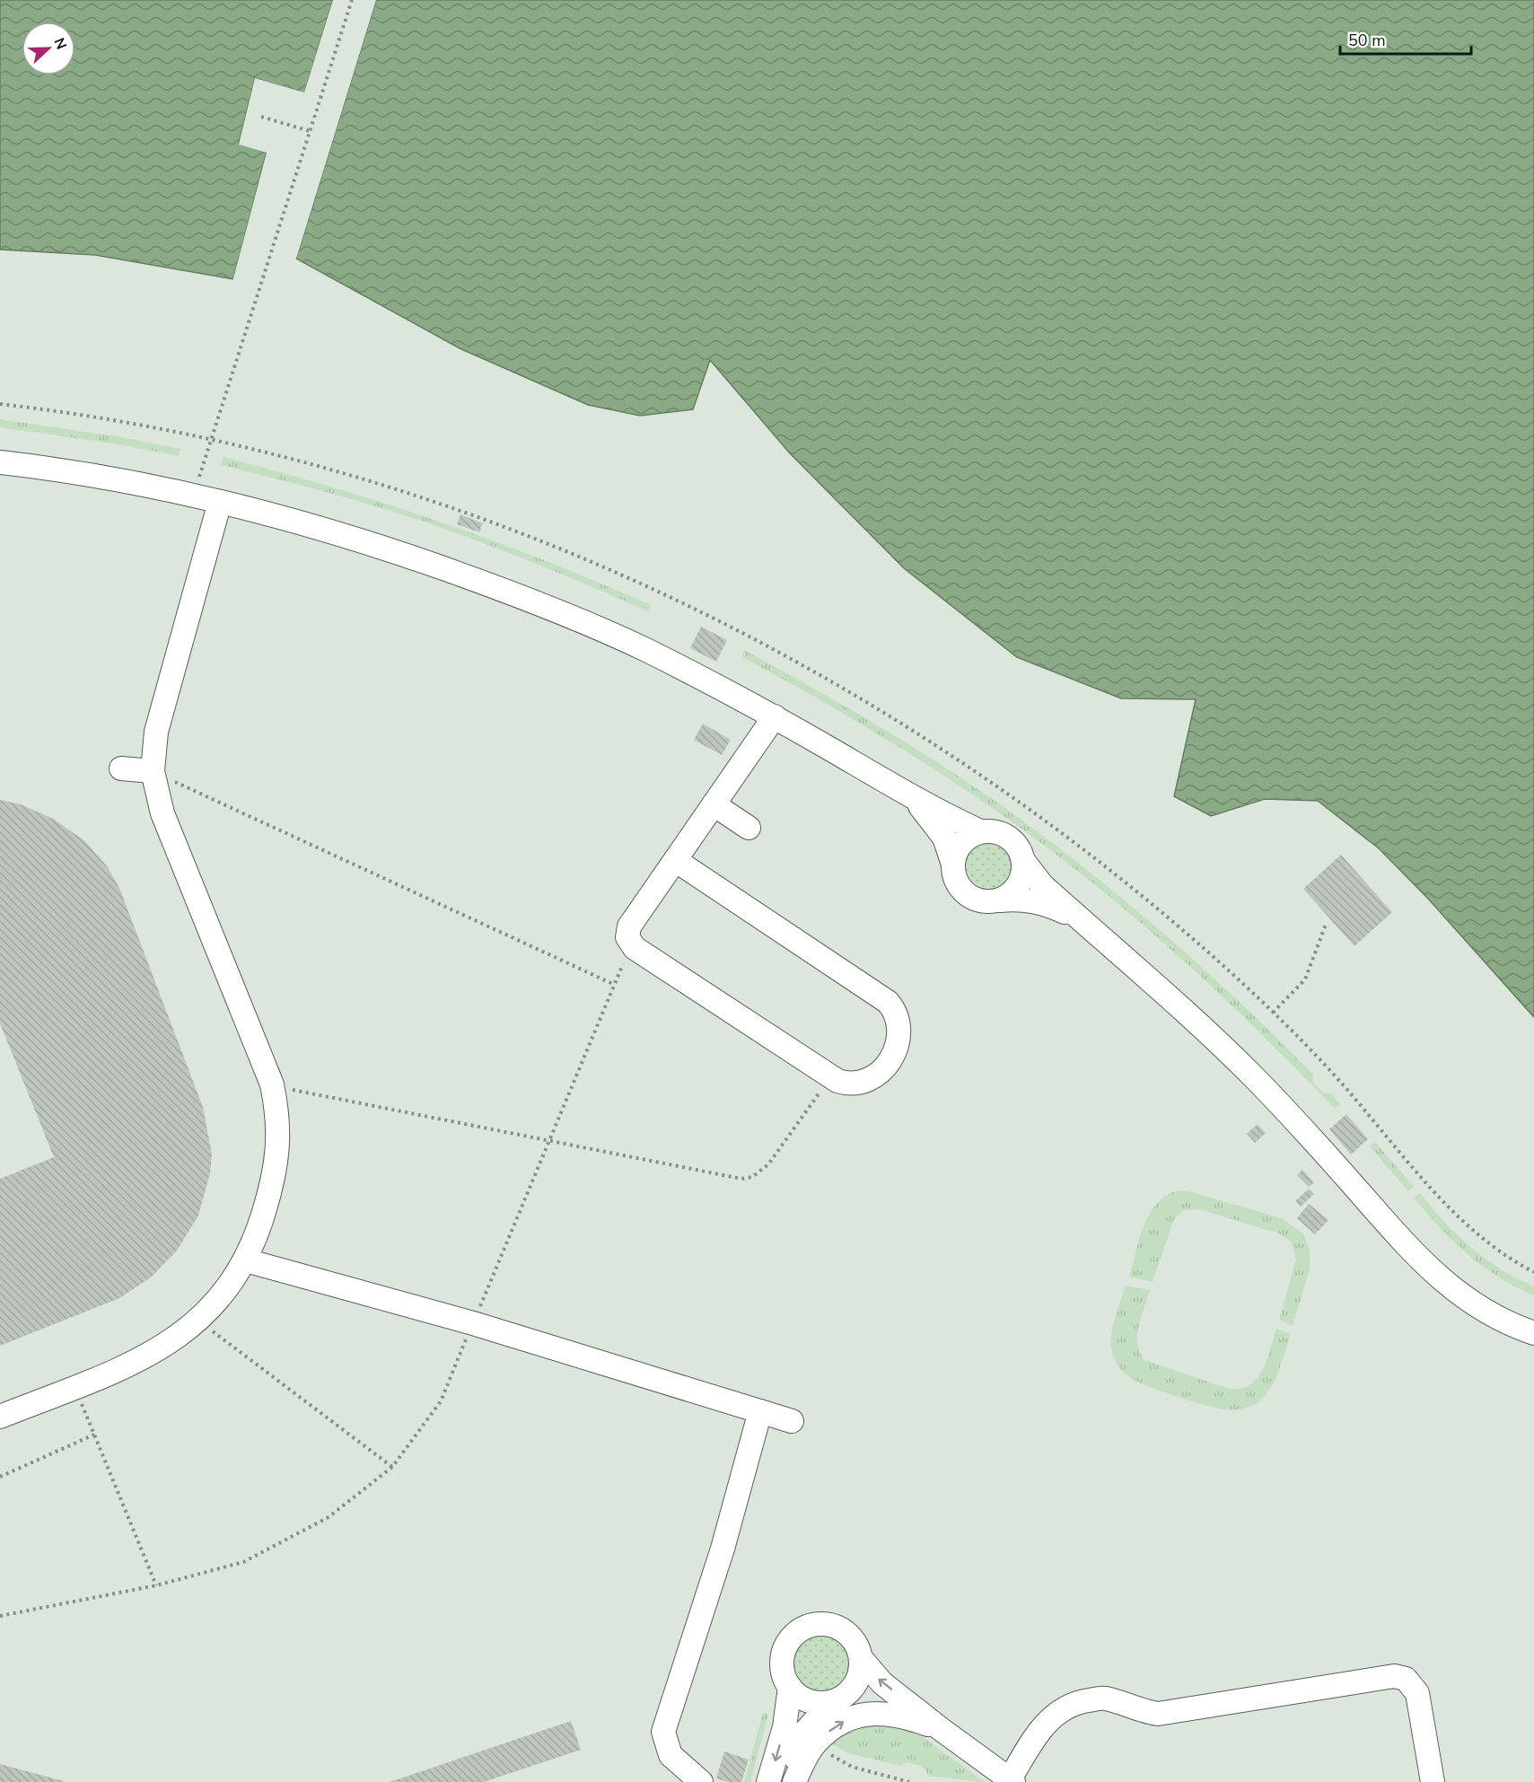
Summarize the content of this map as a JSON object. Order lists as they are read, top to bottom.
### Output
{
  "scale_bar": "50 m",
  "north": "right"
}
